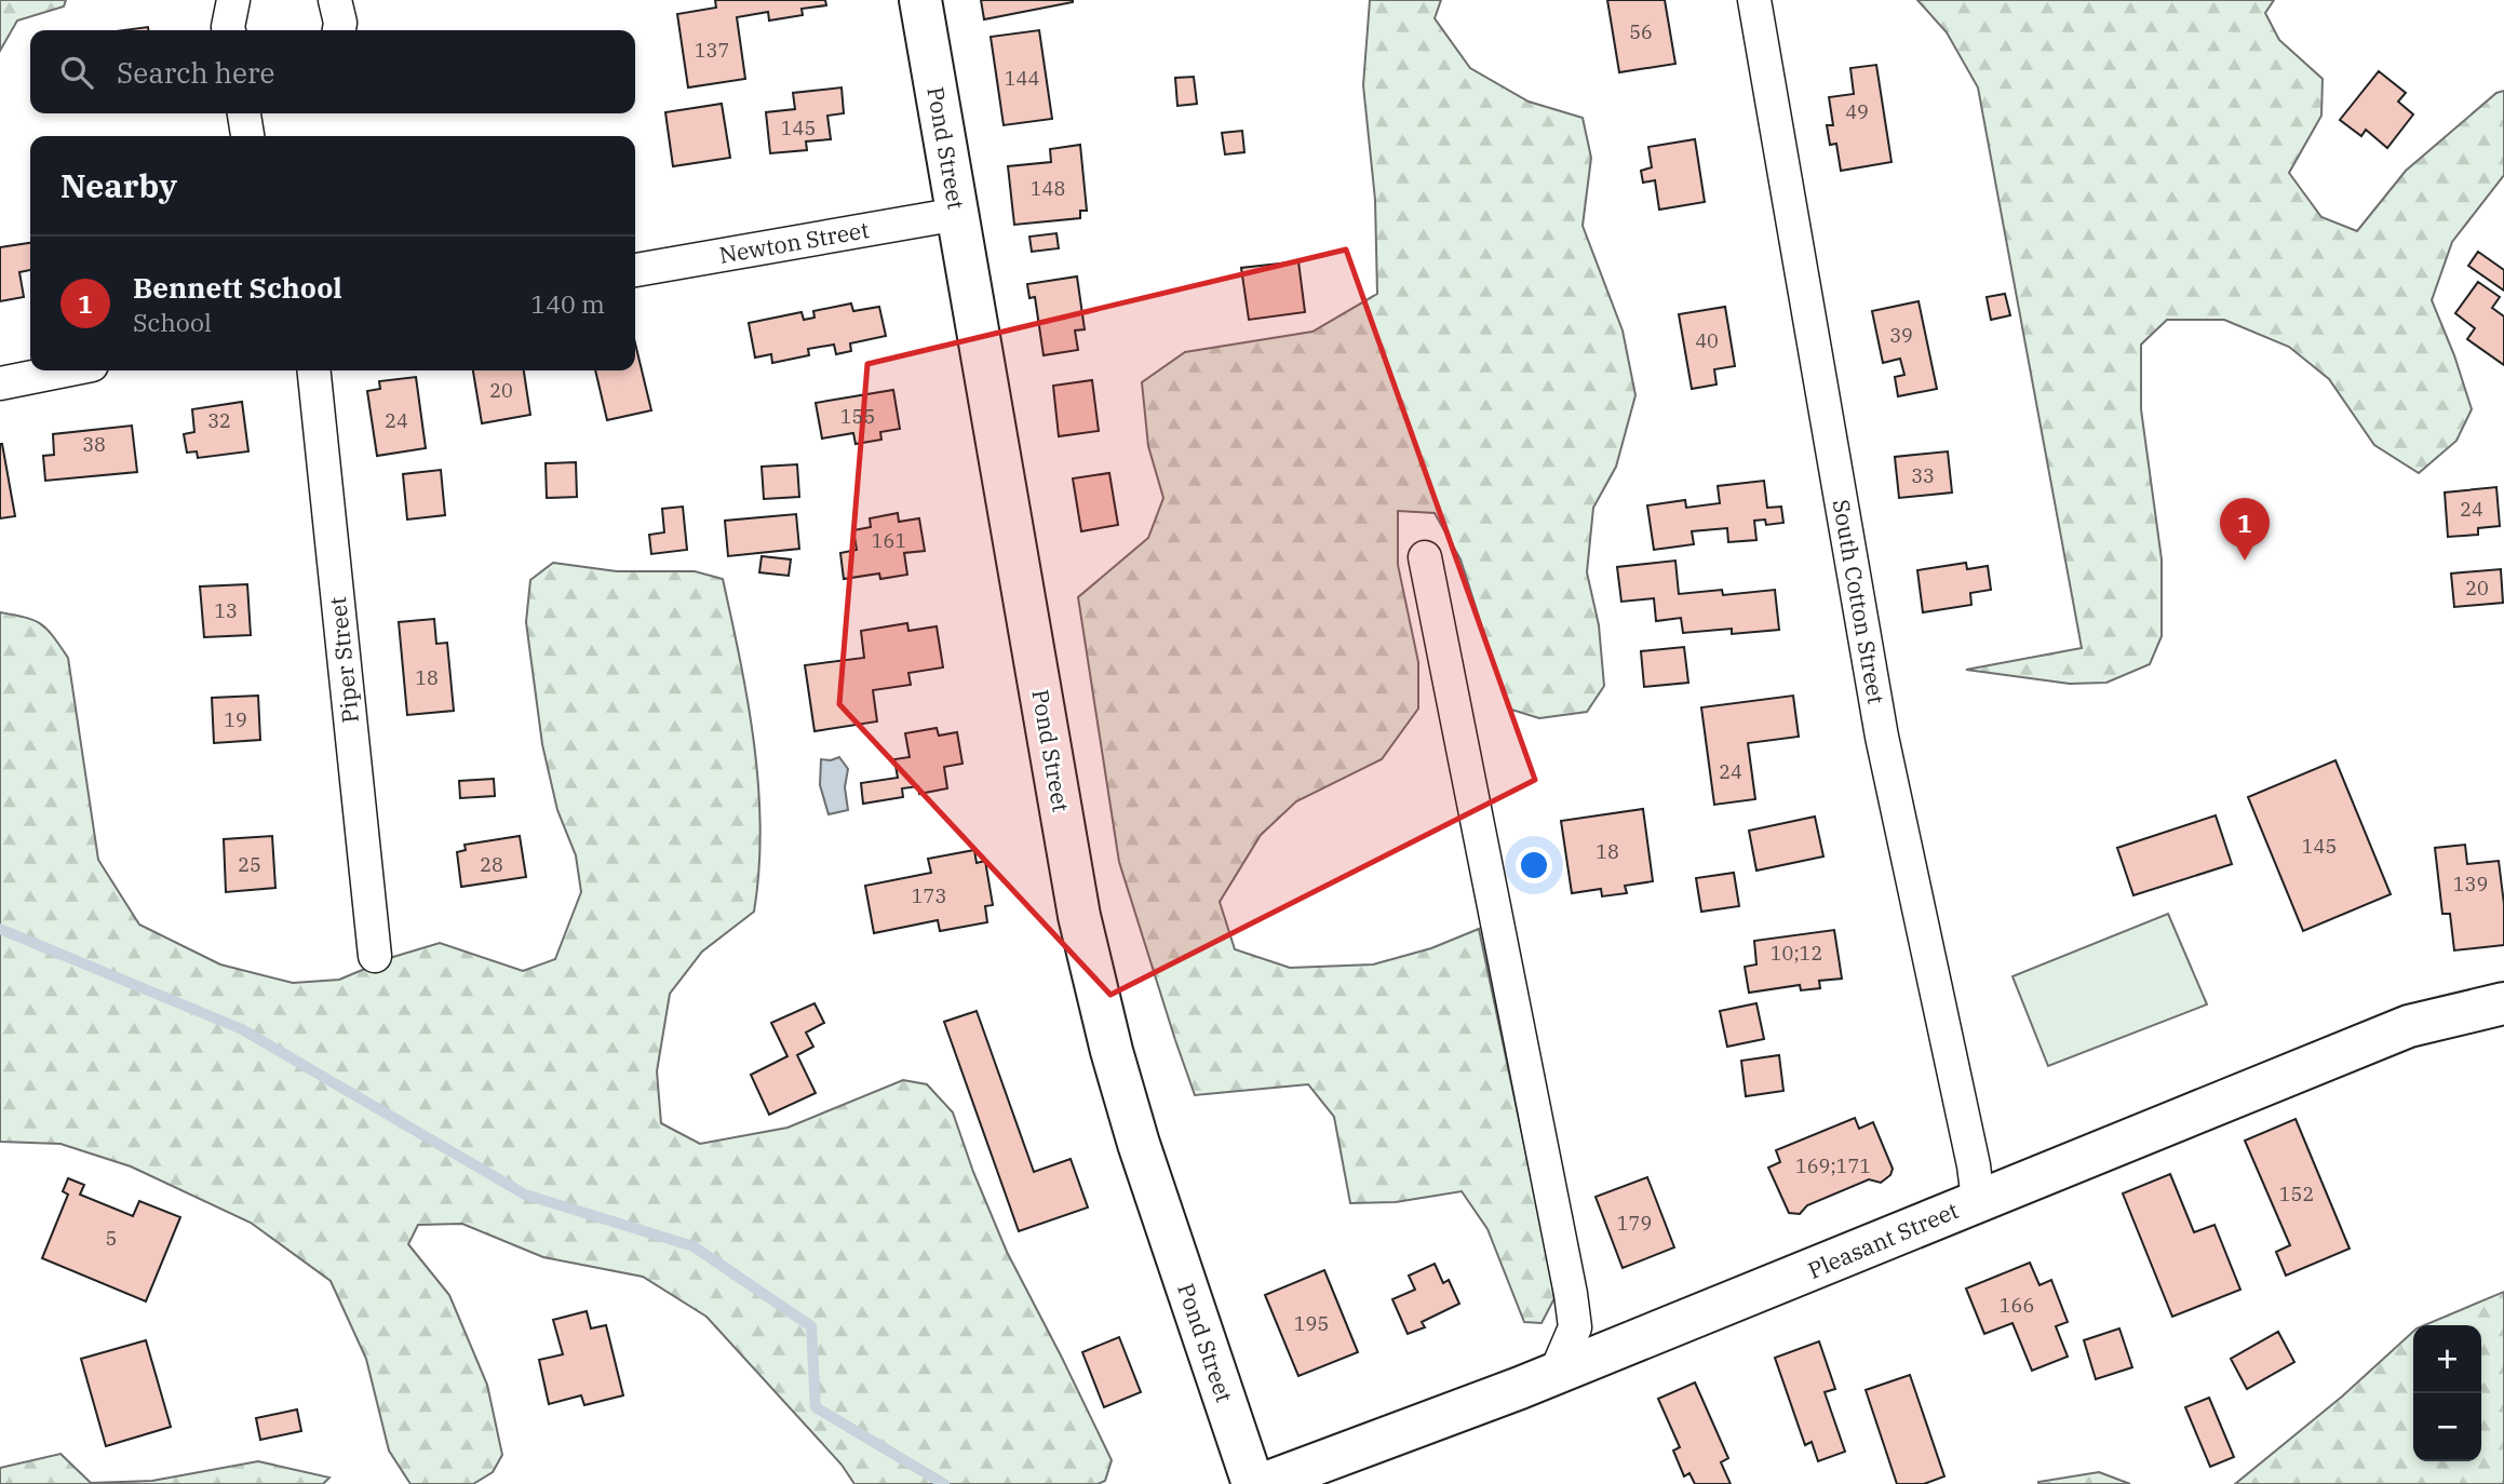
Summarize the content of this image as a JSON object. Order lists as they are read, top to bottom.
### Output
{
  "streets": {
    "street": [
      "Pond Street",
      "Newton Street",
      "South Cotton Street",
      "Piper Street",
      "Pleasant Street"
    ]
  },
  "crossings": [
    ["Pond Street", "Newton Street"],
    ["South Cotton Street", "Pleasant Street"]
  ],
  "house_numbers": [
    "56",
    "137",
    "144",
    "49",
    "145",
    "148",
    "39",
    "40",
    "20",
    "155",
    "32",
    "24",
    "38",
    "33",
    "24",
    "161",
    "20",
    "13",
    "18",
    "19",
    "24",
    "145",
    "18",
    "25",
    "28",
    "139",
    "173",
    "10;12",
    "169;171",
    "152",
    "179",
    "5",
    "166",
    "195"
  ],
  "page": {
    "search": "Search here",
    "heading": "Nearby",
    "list": [
      {
        "mark": "1",
        "name": "Bennett School",
        "note": "School",
        "value": "140 m"
      }
    ],
    "pins": "1",
    "map_buttons": ["+", "−"]
  }
}
